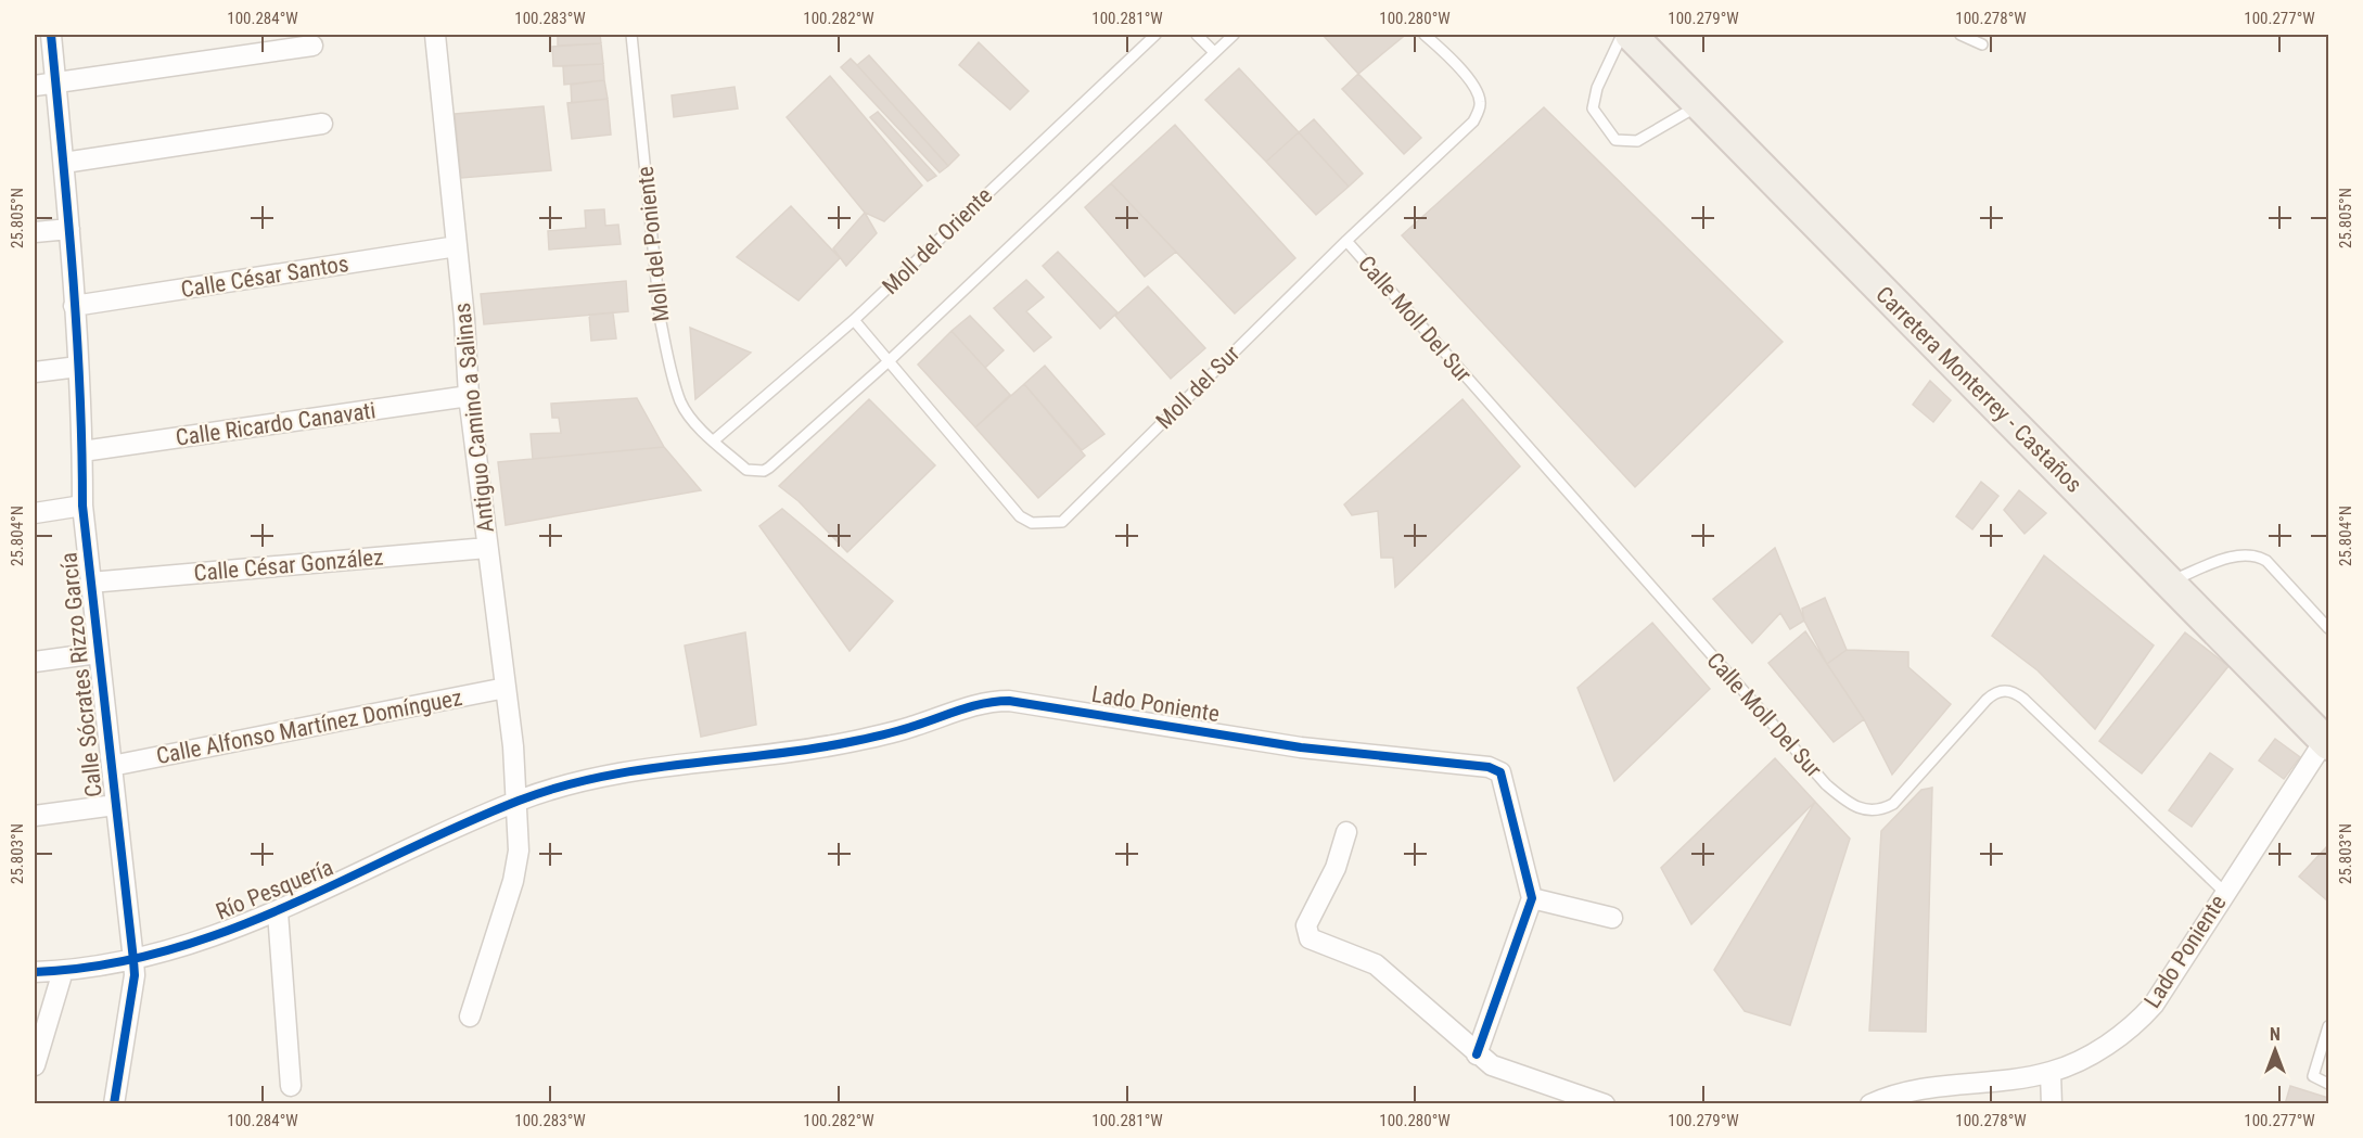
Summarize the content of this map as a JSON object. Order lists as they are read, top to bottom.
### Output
{
  "streets": {
    "main road": ["Carretera Monterrey - Castaños"],
    "street": [
      "Calle César Santos",
      "Antiguo Camino a Salinas",
      "Calle Ricardo Canavati",
      "Calle César González",
      "Calle Sócrates Rizzo García",
      "Lado Poniente",
      "Calle Alfonso Martínez Domínguez",
      "Río Pesquería"
    ],
    "lane": [
      "Moll del Oriente",
      "Moll del Poniente",
      "Calle Moll Del Sur",
      "Moll del Sur"
    ]
  },
  "crossings": [
    ["Moll del Oriente", "Moll del Poniente"],
    ["Moll del Oriente", "Moll del Sur"],
    ["Moll del Poniente", "Moll del Sur"],
    ["Calle César Santos", "Antiguo Camino a Salinas"],
    ["Calle César Santos", "Calle Sócrates Rizzo García"],
    ["Calle Moll Del Sur", "Moll del Sur"],
    ["Calle Moll Del Sur", "Lado Poniente"],
    ["Carretera Monterrey - Castaños", "Lado Poniente"],
    ["Antiguo Camino a Salinas", "Calle Ricardo Canavati"],
    ["Antiguo Camino a Salinas", "Calle César González"],
    ["Antiguo Camino a Salinas", "Lado Poniente"],
    ["Antiguo Camino a Salinas", "Calle Alfonso Martínez Domínguez"],
    ["Antiguo Camino a Salinas", "Río Pesquería"],
    ["Calle Ricardo Canavati", "Calle Sócrates Rizzo García"],
    ["Calle César González", "Calle Sócrates Rizzo García"],
    ["Calle Sócrates Rizzo García", "Calle Alfonso Martínez Domínguez"],
    ["Calle Sócrates Rizzo García", "Río Pesquería"],
    ["Lado Poniente", "Río Pesquería"]
  ],
  "north": "top",
  "coordinates": [
    "100.284°W",
    "100.283°W",
    "100.282°W",
    "100.281°W",
    "100.280°W",
    "100.279°W",
    "100.278°W",
    "100.277°W",
    "25.805°N",
    "25.804°N",
    "25.803°N"
  ]
}
